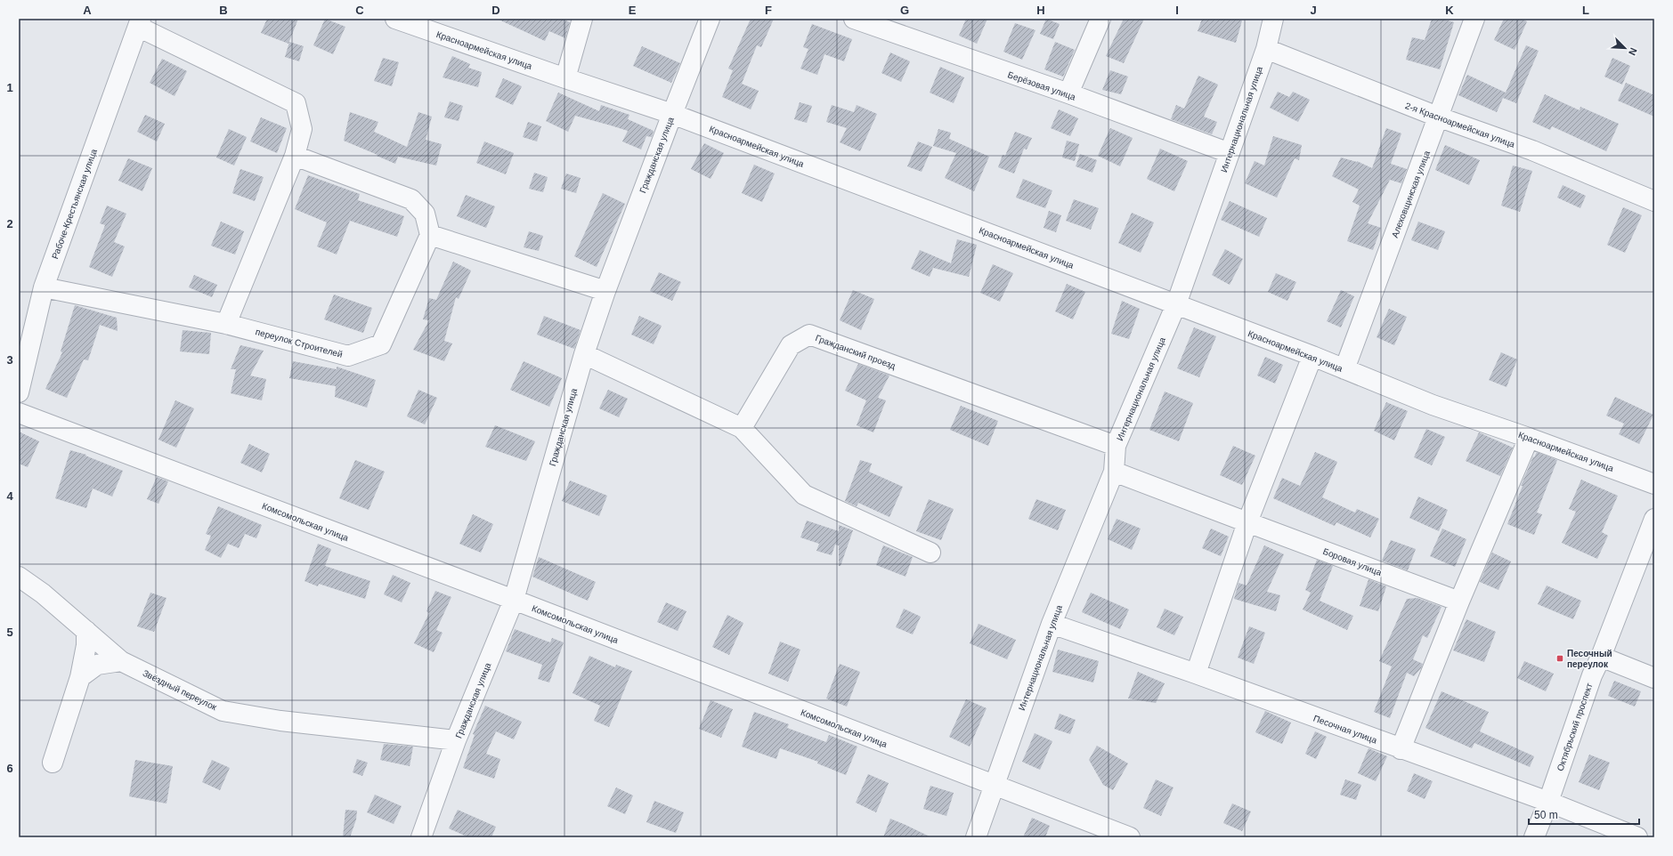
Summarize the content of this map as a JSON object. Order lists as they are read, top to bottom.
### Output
{
  "streets": {
    "street": [
      "Красноармейская улица",
      "Берёзовая улица",
      "Интернациональная улица",
      "2-я Красноармейская улица",
      "Гражданская улица",
      "Алеховщинская улица",
      "Рабоче-Крестьянская улица",
      "переулок Строителей",
      "Гражданский проезд",
      "Комсомольская улица",
      "Боровая улица",
      "Звёздный переулок",
      "Октябрьский проспект",
      "Песочная улица"
    ]
  },
  "crossings": [
    ["Красноармейская улица", "Интернациональная улица"],
    ["Красноармейская улица", "Гражданская улица"],
    ["Красноармейская улица", "Алеховщинская улица"],
    ["Берёзовая улица", "Интернациональная улица"],
    ["Интернациональная улица", "2-я Красноармейская улица"],
    ["Интернациональная улица", "Гражданский проезд"],
    ["Интернациональная улица", "Комсомольская улица"],
    ["Интернациональная улица", "Боровая улица"],
    ["Интернациональная улица", "Песочная улица"],
    ["2-я Красноармейская улица", "Алеховщинская улица"],
    ["Гражданская улица", "Комсомольская улица"],
    ["Гражданская улица", "Звёздный переулок"],
    ["Рабоче-Крестьянская улица", "переулок Строителей"],
    ["Октябрьский проспект", "Песочная улица"]
  ],
  "places": {
    "transit": ["Песочный переулок"]
  },
  "scale_bar": "50 m",
  "north": "bottom right",
  "grid": {
    "columns": [
      "A",
      "B",
      "C",
      "D",
      "E",
      "F",
      "G",
      "H",
      "I",
      "J",
      "K",
      "L"
    ],
    "rows": [
      "1",
      "2",
      "3",
      "4",
      "5",
      "6"
    ]
  }
}
